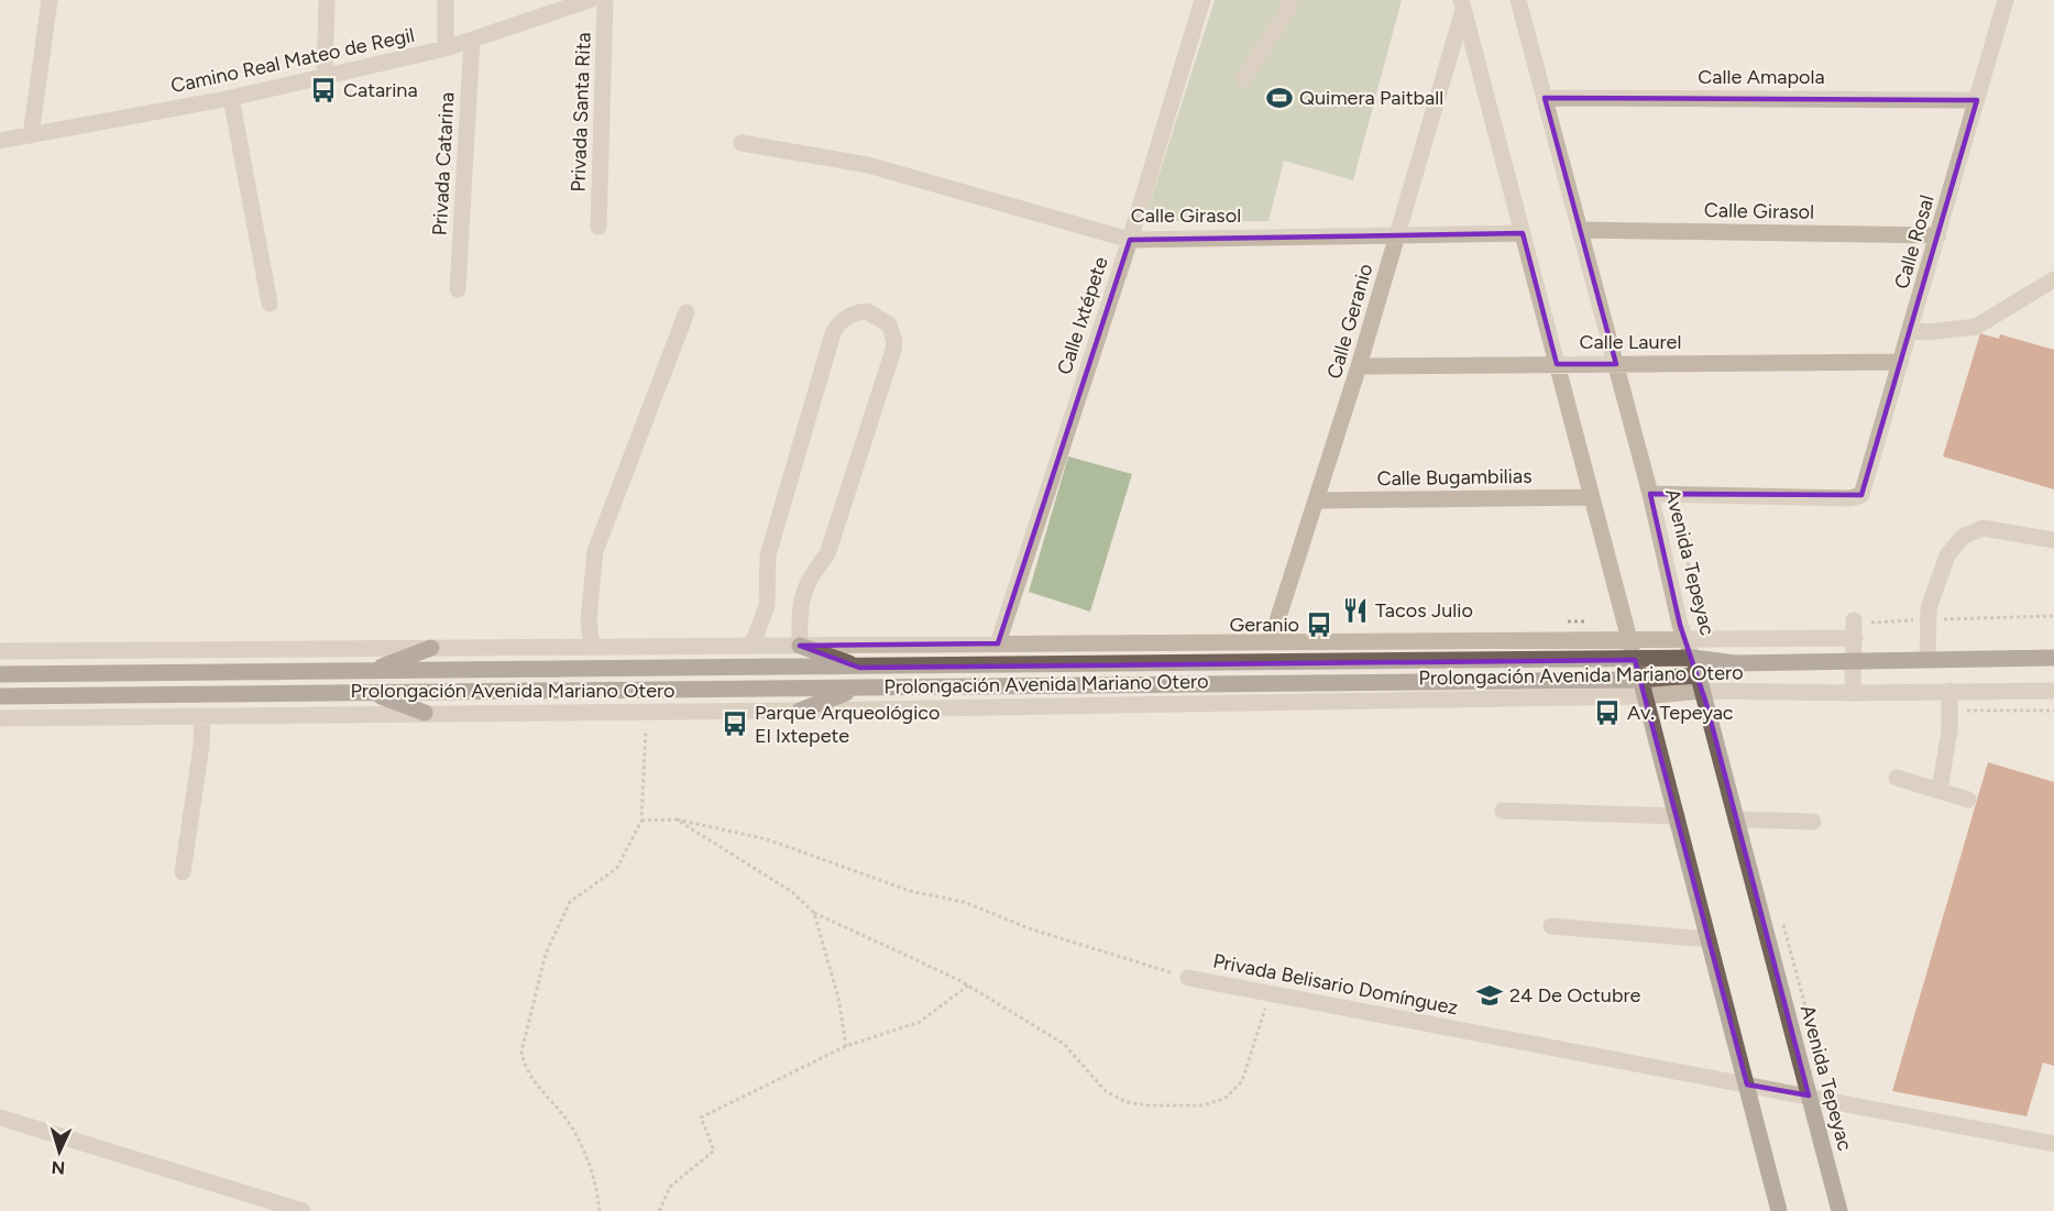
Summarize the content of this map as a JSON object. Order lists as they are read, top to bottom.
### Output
{
  "streets": {
    "main road": ["Avenida Tepeyac", "Prolongación Avenida Mariano Otero"],
    "street": [
      "Camino Real Mateo de Regil",
      "Calle Amapola",
      "Privada Santa Rita",
      "Privada Catarina",
      "Calle Girasol",
      "Calle Rosal",
      "Calle Ixtépete",
      "Calle Geranio",
      "Calle Laurel",
      "Calle Bugambilias",
      "Privada Belisario Domínguez"
    ]
  },
  "crossings": [
    ["Camino Real Mateo de Regil", "Privada Catarina"],
    ["Calle Amapola", "Calle Rosal"],
    ["Calle Amapola", "Avenida Tepeyac"],
    ["Calle Girasol", "Calle Rosal"],
    ["Calle Girasol", "Calle Ixtépete"],
    ["Calle Girasol", "Calle Geranio"],
    ["Calle Girasol", "Avenida Tepeyac"],
    ["Calle Rosal", "Calle Laurel"],
    ["Calle Rosal", "Avenida Tepeyac"],
    ["Calle Ixtépete", "Prolongación Avenida Mariano Otero"],
    ["Calle Geranio", "Calle Laurel"],
    ["Calle Geranio", "Calle Bugambilias"],
    ["Calle Geranio", "Prolongación Avenida Mariano Otero"],
    ["Calle Laurel", "Avenida Tepeyac"],
    ["Avenida Tepeyac", "Prolongación Avenida Mariano Otero"],
    ["Avenida Tepeyac", "Privada Belisario Domínguez"]
  ],
  "places": {
    "bus stop": [
      "Catarina",
      "Geranio",
      "Av. Tepeyac",
      "Parque Arqueológico El Ixtepete"
    ],
    "sports": ["Quimera Paitball"],
    "restaurant": ["Tacos Julio"],
    "school or university": ["24 De Octubre"]
  },
  "north": "bottom"
}
